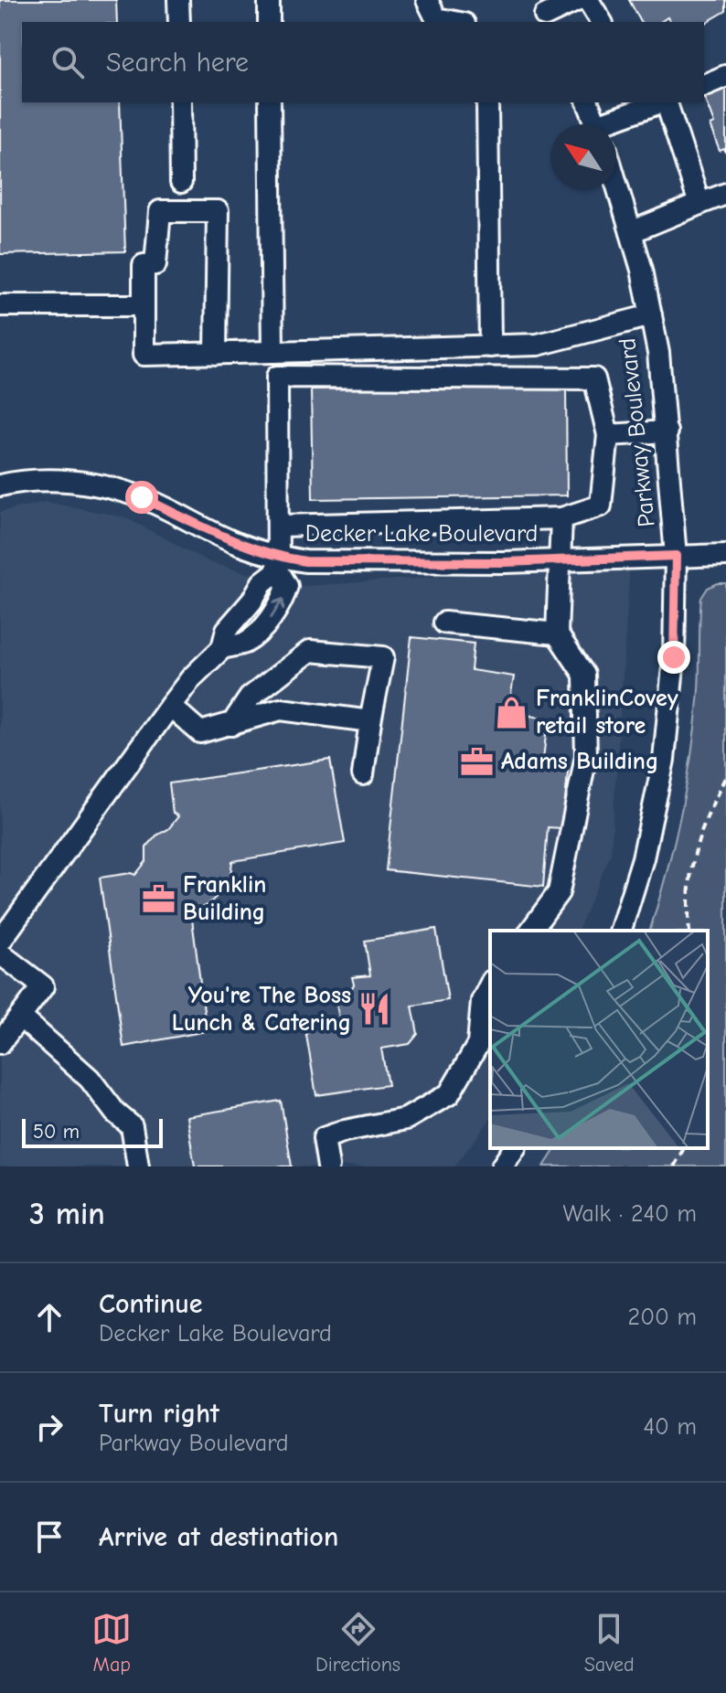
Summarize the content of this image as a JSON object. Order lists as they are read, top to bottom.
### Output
{
  "streets": {
    "street": ["Parkway Boulevard", "Decker Lake Boulevard"]
  },
  "crossings": [
    ["Parkway Boulevard", "Decker Lake Boulevard"]
  ],
  "places": {
    "shop": ["FranklinCovey retail store"],
    "office": ["Adams Building", "Franklin Building"],
    "restaurant": ["You're The Boss Lunch & Catering"]
  },
  "scale_bar": "50 m",
  "north": "top left",
  "page": {
    "search": "Search here",
    "scale": "50 m",
    "heading": ["3 min", "Walk · 240 m"],
    "list": [
      ["Continue", "Decker Lake Boulevard", "200 m"],
      ["Turn right", "Parkway Boulevard", "40 m"],
      "Arrive at destination"
    ],
    "nav": ["Map", "Directions", "Saved"]
  }
}
